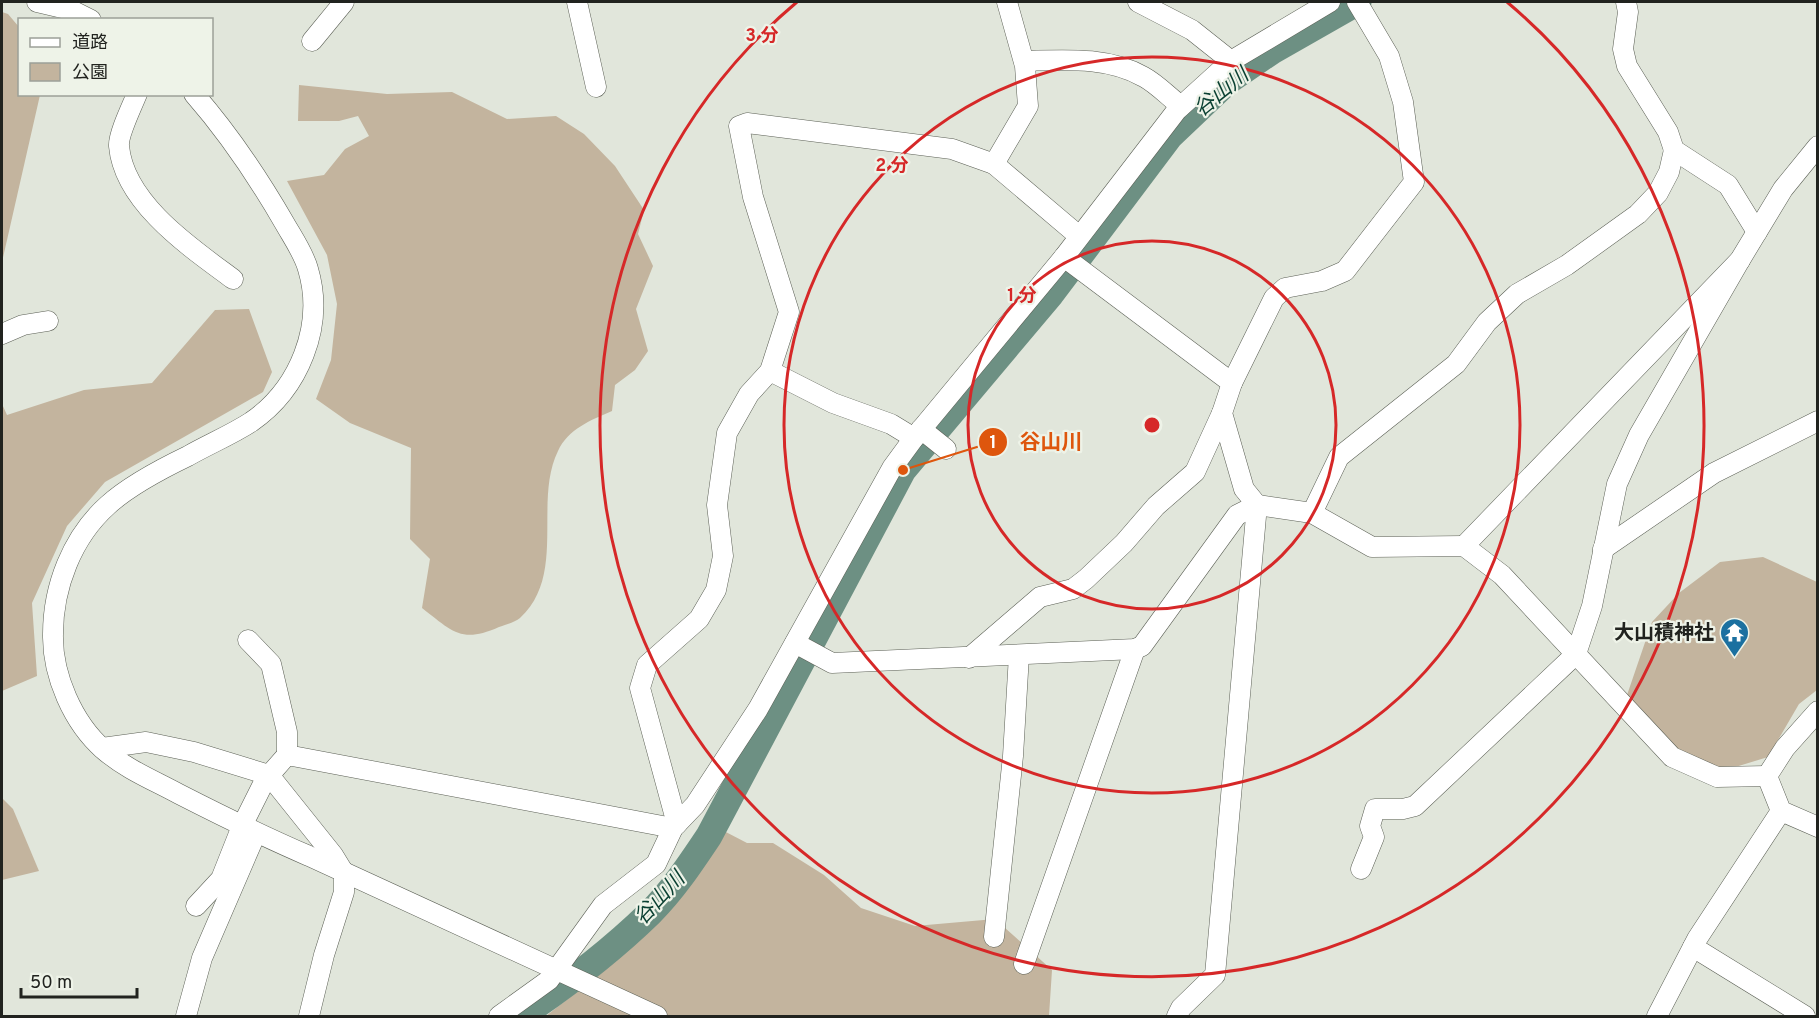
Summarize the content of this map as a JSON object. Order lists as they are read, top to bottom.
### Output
{
  "water": ["谷山川"],
  "places": {
    "other": ["谷山川"],
    "temple": ["大山積神社"]
  },
  "legend": ["道路", "公園"],
  "scale_bar": "50 m",
  "rings": ["3 分", "2 分", "1 分"]
}
